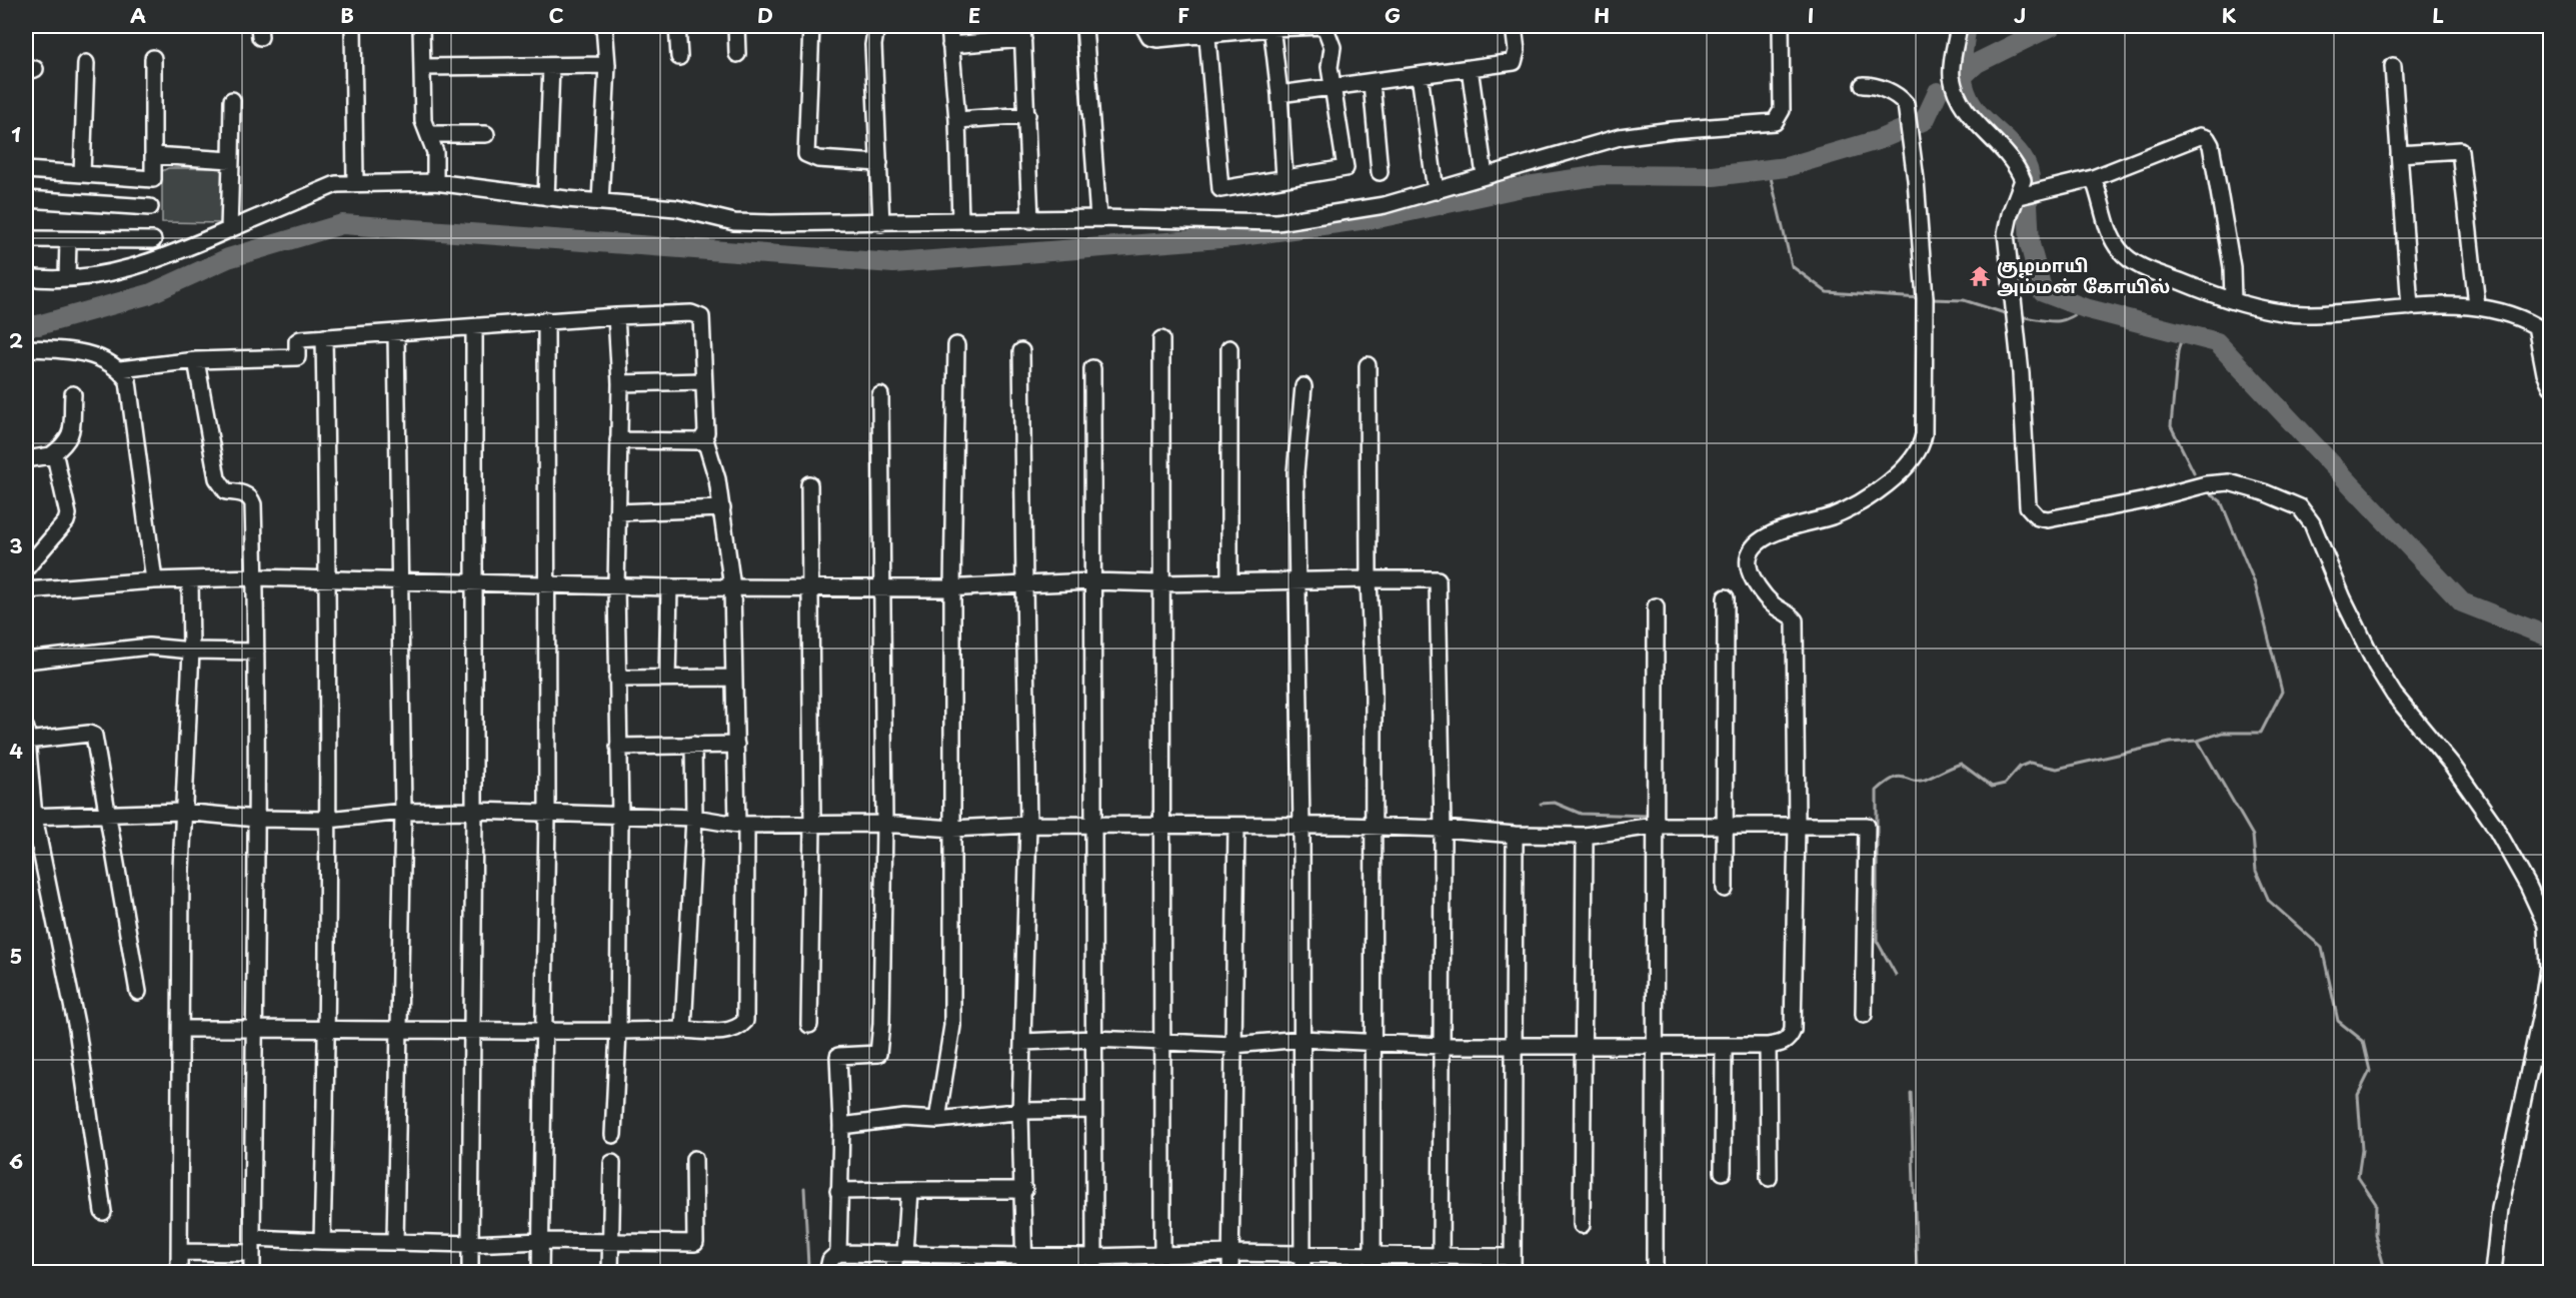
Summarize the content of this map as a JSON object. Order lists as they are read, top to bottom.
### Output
{
  "places": {
    "temple": ["குழமாயி அம்மன் கோயில்"]
  },
  "grid": {
    "columns": [
      "A",
      "B",
      "C",
      "D",
      "E",
      "F",
      "G",
      "H",
      "I",
      "J",
      "K",
      "L"
    ],
    "rows": [
      "1",
      "2",
      "3",
      "4",
      "5",
      "6"
    ]
  }
}
